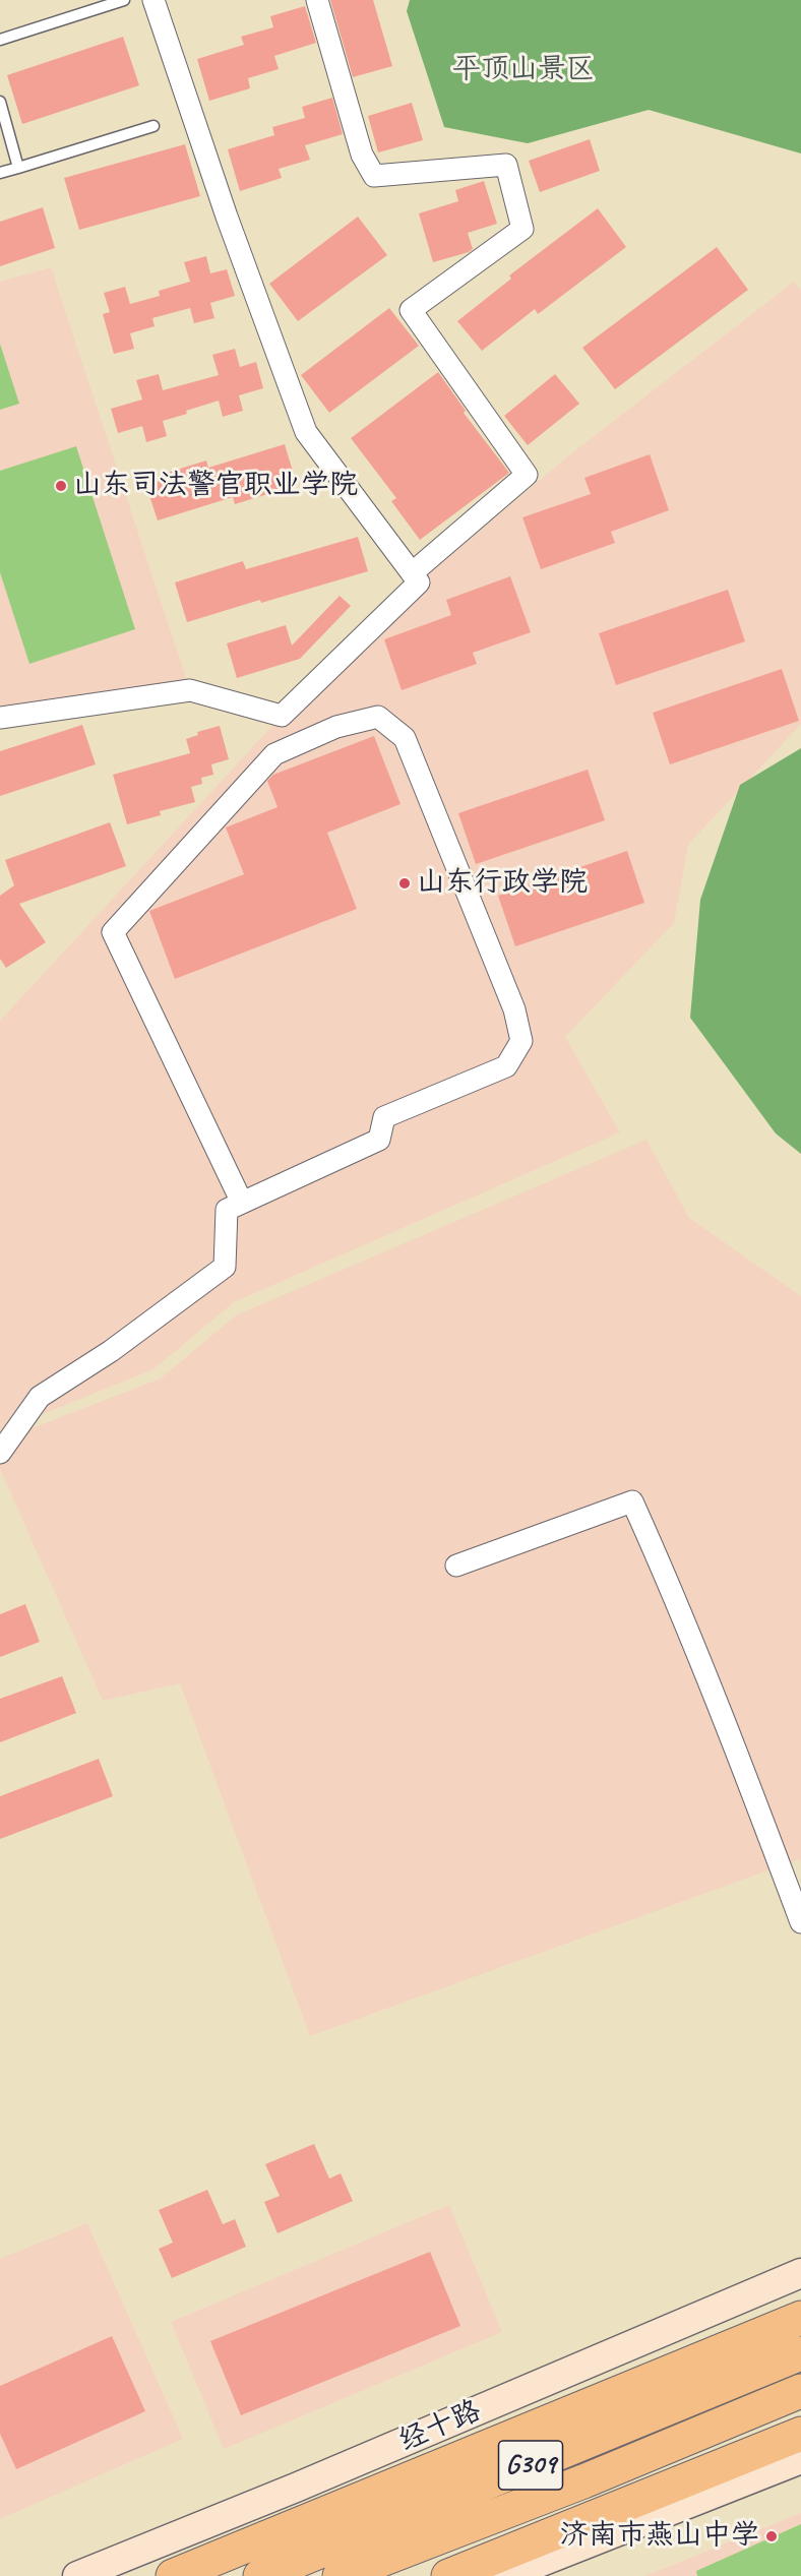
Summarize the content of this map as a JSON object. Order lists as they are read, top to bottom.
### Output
{
  "streets": {
    "highway": ["G309"],
    "main road": ["经十路"]
  },
  "parks": ["平顶山景区"],
  "places": ["山东司法警官职业学院", "山东行政学院", "济南市燕山中学"]
}
